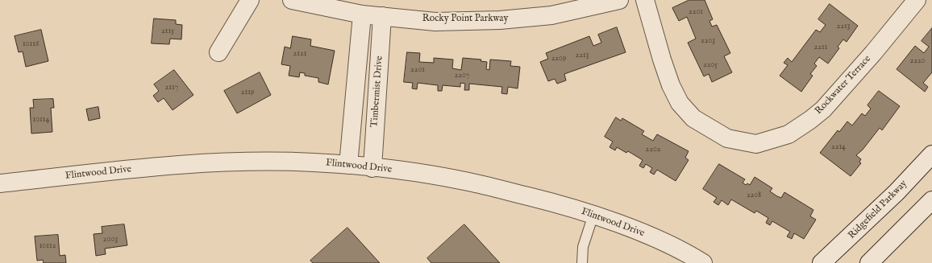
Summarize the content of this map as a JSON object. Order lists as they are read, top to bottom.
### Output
{
  "streets": {
    "street": [
      "Rocky Point Parkway",
      "Rockwater Terrace",
      "Timbermist Drive",
      "Flintwood Drive",
      "Ridgefield Parkway"
    ]
  },
  "crossings": [
    ["Rocky Point Parkway", "Timbermist Drive"],
    ["Timbermist Drive", "Flintwood Drive"]
  ],
  "house_numbers": [
    "2201",
    "2213",
    "2115",
    "2203",
    "10116",
    "2211",
    "2121",
    "2213",
    "2209",
    "2220",
    "2205",
    "2201",
    "2207",
    "2117",
    "2119",
    "10114",
    "2214",
    "2202",
    "2208",
    "2003",
    "10112"
  ]
}
